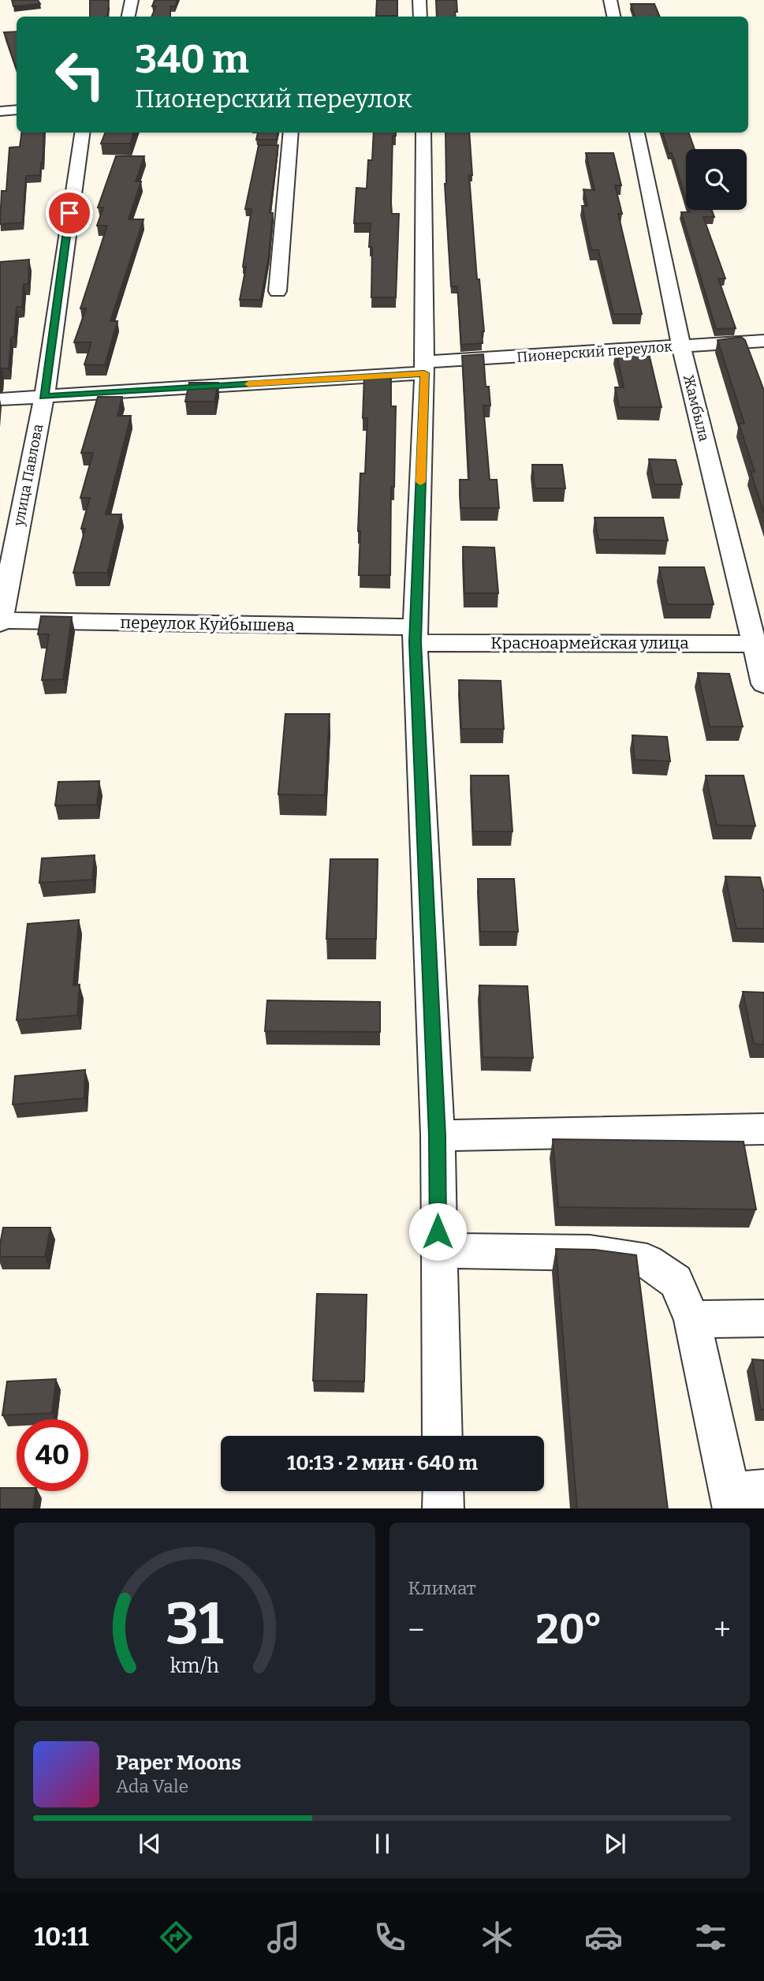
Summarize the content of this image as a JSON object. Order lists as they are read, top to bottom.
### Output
{
  "streets": {
    "street": [
      "Пионерский переулок",
      "Жамбыла",
      "улица Павлова",
      "переулок Куйбышева",
      "Красноармейская улица"
    ]
  },
  "crossings": [
    ["Пионерский переулок", "Жамбыла"],
    ["Пионерский переулок", "улица Павлова"],
    ["Жамбыла", "Красноармейская улица"],
    ["улица Павлова", "переулок Куйбышева"],
    ["переулок Куйбышева", "Красноармейская улица"]
  ],
  "page": {
    "turn": ["340 m", "Пионерский переулок"],
    "limit": "40",
    "trip": "10:13 · 2 мин · 640 m",
    "tile": "Климат",
    "heat": ["−", "20°", "+"],
    "song": ["Paper Moons", "Ada Vale"],
    "tabs": "10:11",
    "gauge": ["31", "km/h"]
  }
}
